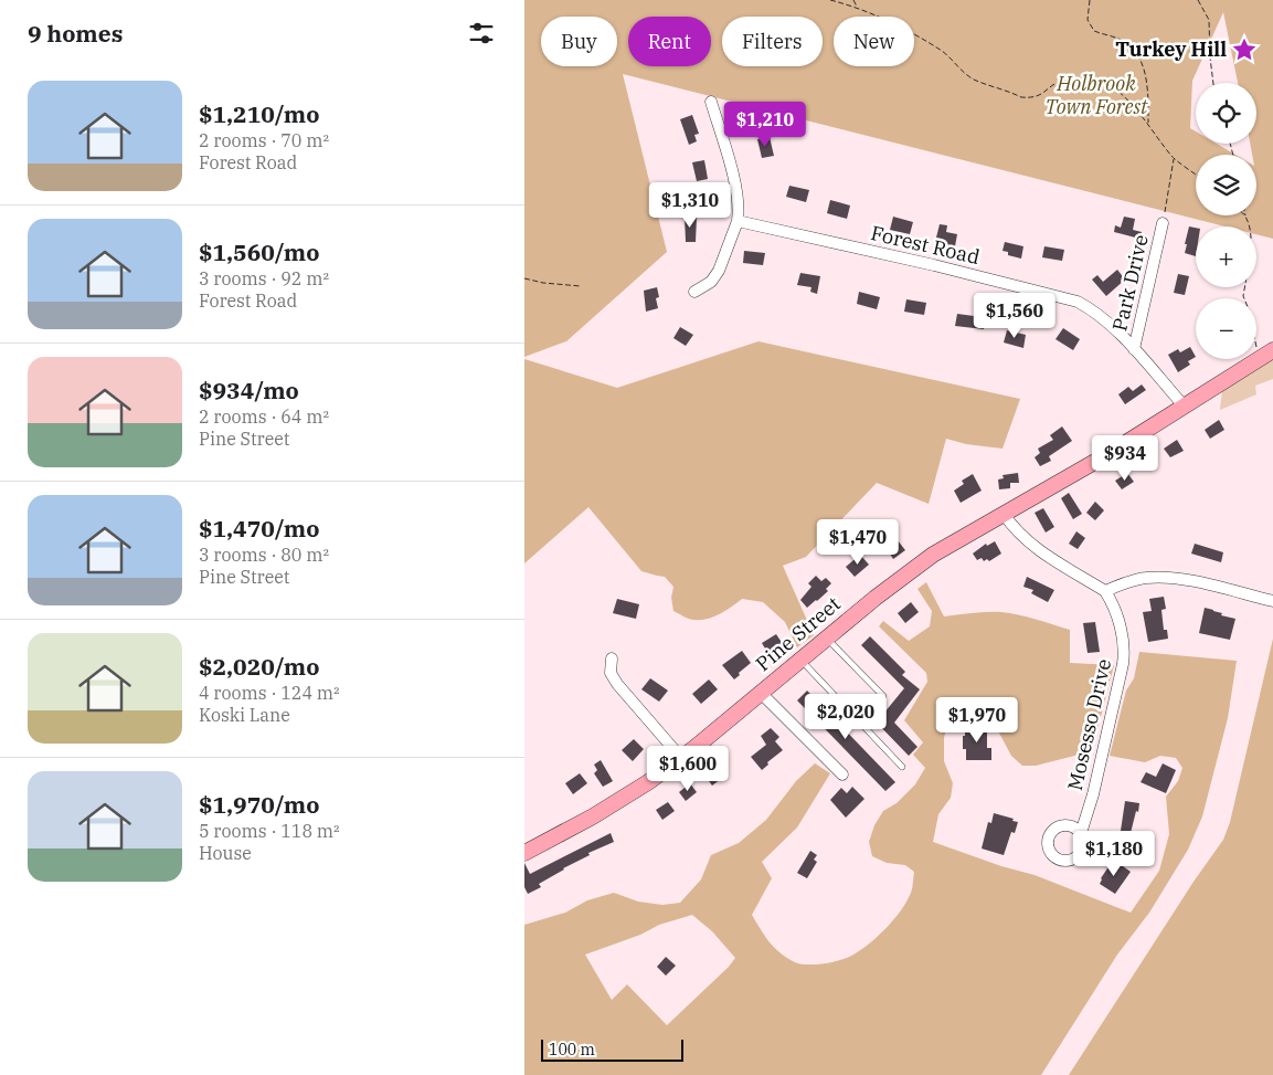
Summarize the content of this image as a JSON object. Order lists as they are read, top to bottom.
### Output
{
  "streets": {
    "main road": ["Pine Street"],
    "street": ["Forest Road", "Park Drive", "Mosesso Drive"]
  },
  "crossings": [
    ["Forest Road", "Park Drive"],
    ["Forest Road", "Pine Street"]
  ],
  "parks": ["Holbrook Town Forest"],
  "places": {
    "place": ["Turkey Hill"]
  },
  "scale_bar": "100 m",
  "page": {
    "heading": "9 homes",
    "chip": [
      "Buy",
      "Rent",
      "Filters",
      "New"
    ],
    "list": [
      {
        "name": "$1,210/mo",
        "note": "2 rooms · 70 m² · Forest Road"
      },
      {
        "name": "$1,560/mo",
        "note": "3 rooms · 92 m² · Forest Road"
      },
      {
        "name": "$934/mo",
        "note": "2 rooms · 64 m² · Pine Street"
      },
      {
        "name": "$1,470/mo",
        "note": "3 rooms · 80 m² · Pine Street"
      },
      {
        "name": "$2,020/mo",
        "note": "4 rooms · 124 m² · Koski Lane"
      },
      {
        "name": "$1,970/mo",
        "note": "5 rooms · 118 m² · House"
      }
    ],
    "map_buttons": ["+", "−"],
    "price": [
      "$1,210",
      "$1,310",
      "$1,560",
      "$934",
      "$1,470",
      "$2,020",
      "$1,970",
      "$1,600",
      "$1,180"
    ],
    "scale": "100 m"
  }
}
